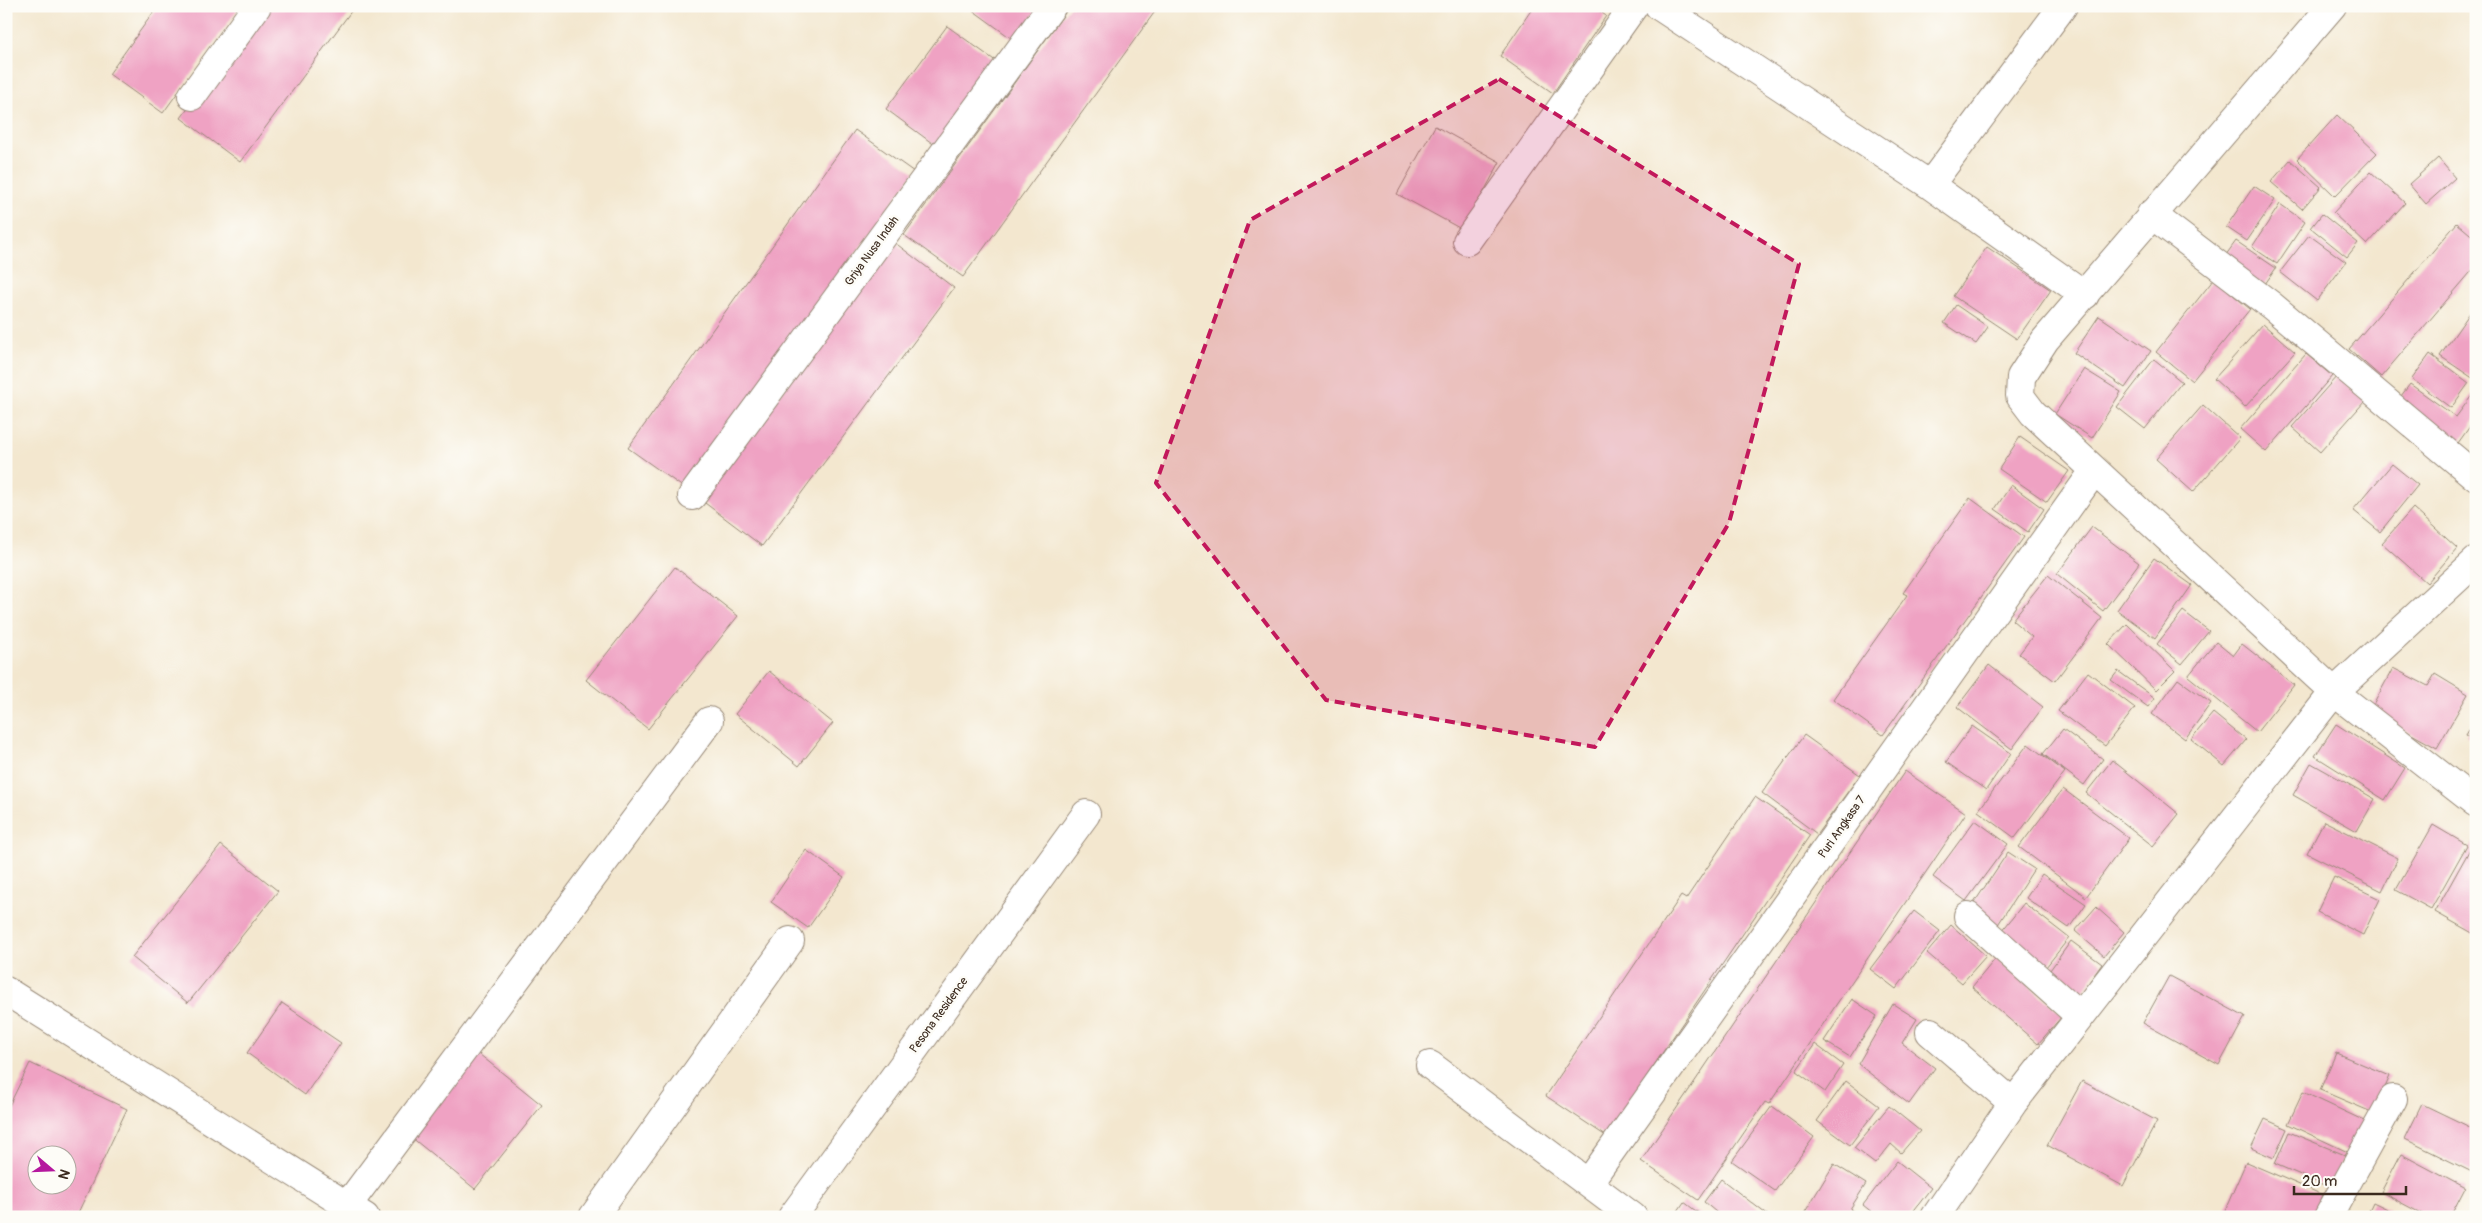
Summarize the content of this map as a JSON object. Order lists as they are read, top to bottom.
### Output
{
  "streets": {
    "street": ["Griya Nusa Indah", "Puri Angkasa 7", "Pesona Residence"]
  },
  "scale_bar": "20 m",
  "north": "right"
}
